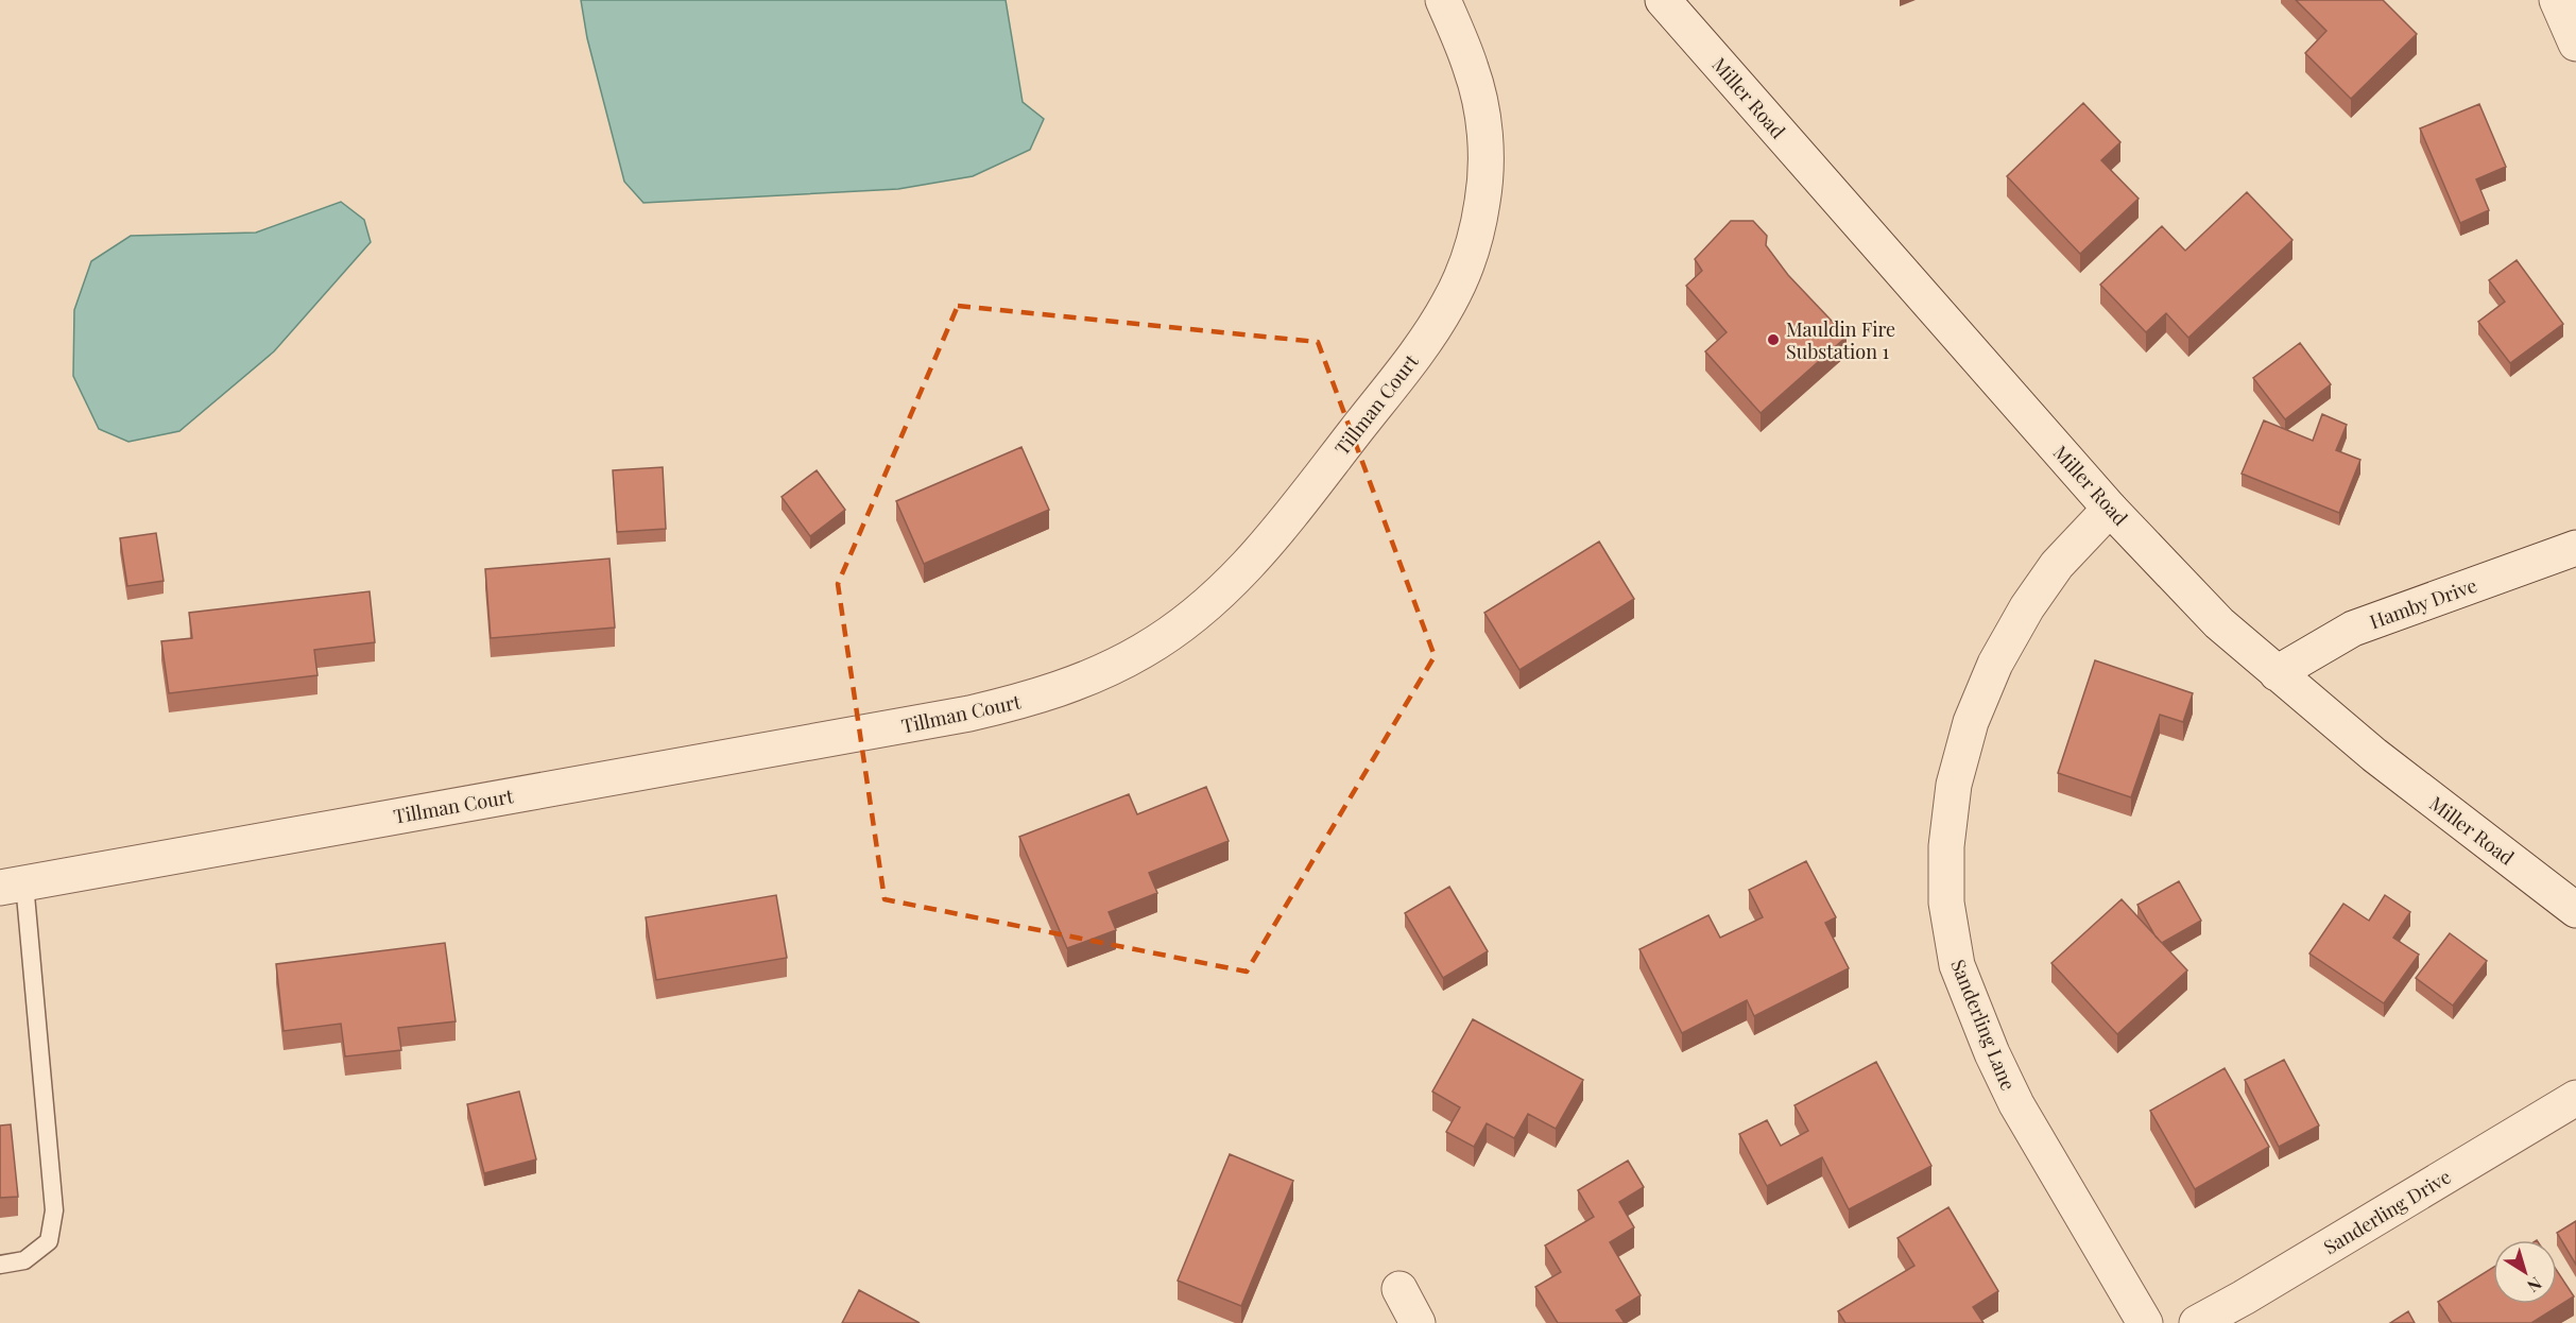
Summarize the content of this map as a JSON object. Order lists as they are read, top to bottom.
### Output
{
  "streets": {
    "street": [
      "Miller Road",
      "Tillman Court",
      "Hamby Drive",
      "Sanderling Lane",
      "Sanderling Drive"
    ]
  },
  "crossings": [
    ["Miller Road", "Hamby Drive"],
    ["Miller Road", "Sanderling Lane"]
  ],
  "places": ["Mauldin Fire Substation 1"],
  "north": "bottom right"
}
